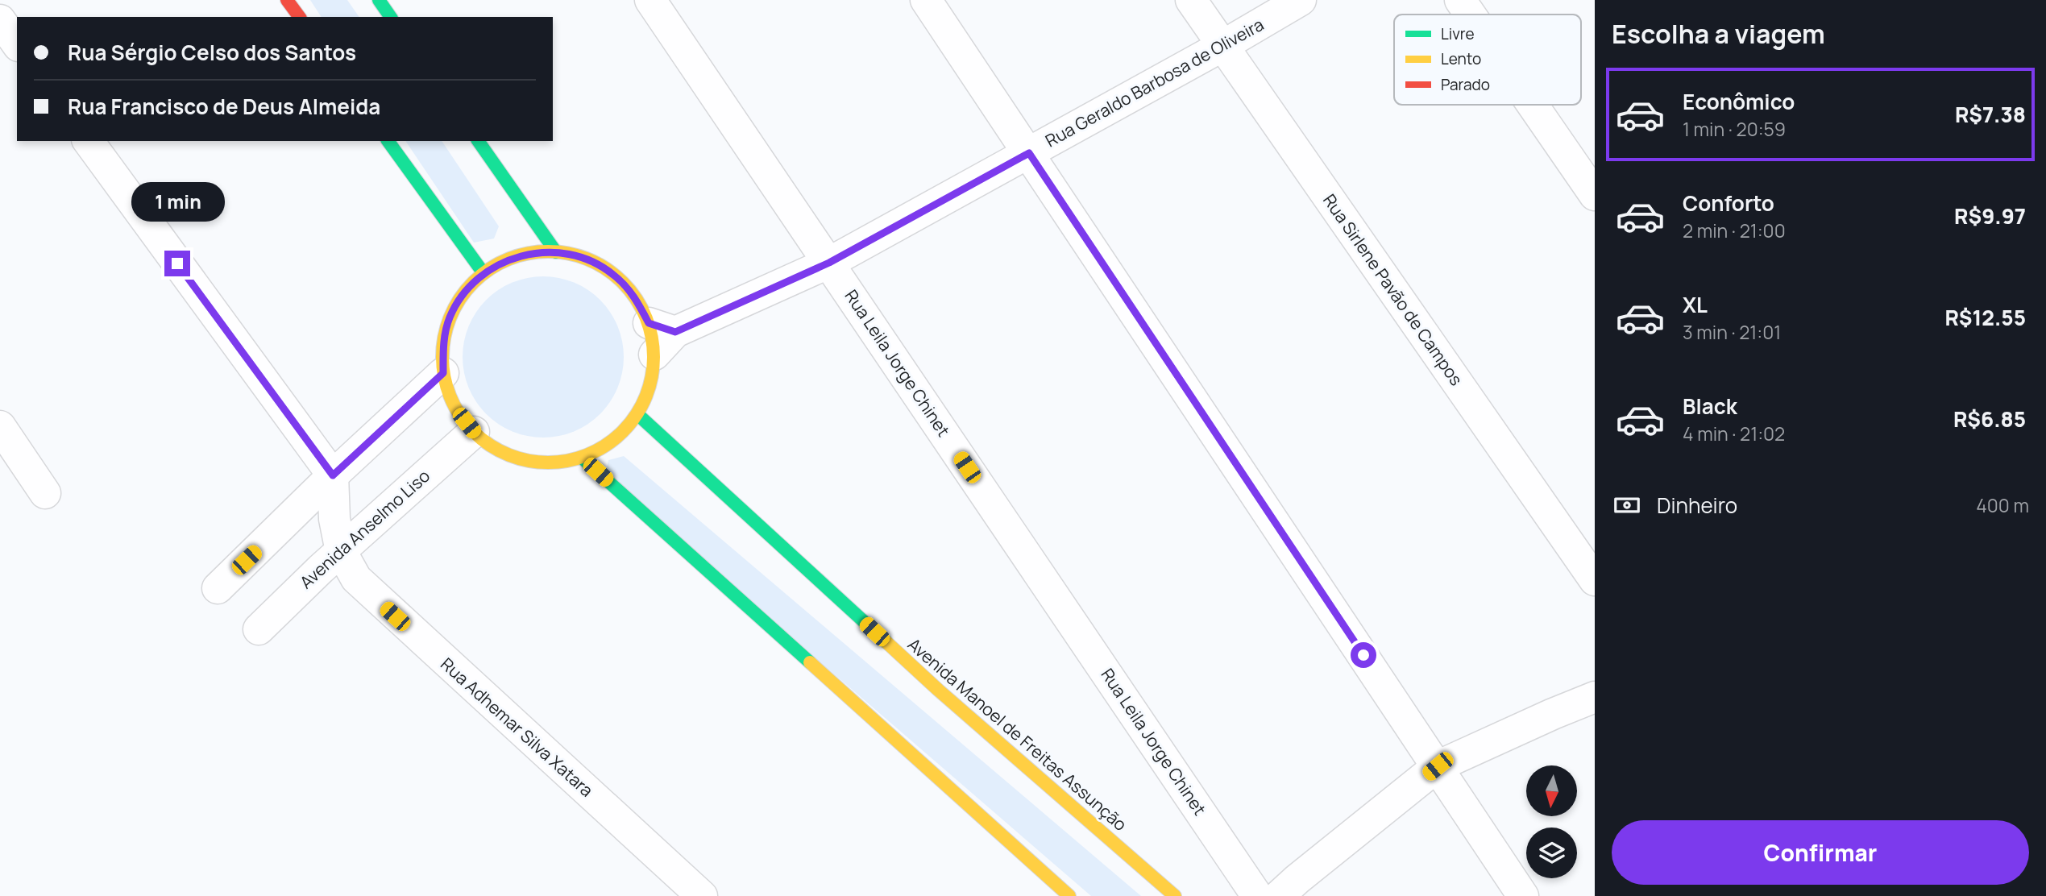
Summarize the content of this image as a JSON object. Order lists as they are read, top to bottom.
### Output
{
  "streets": {
    "street": [
      "Rua Geraldo Barbosa de Oliveira",
      "Rua Sirlene Pavão de Campos",
      "Rua Leila Jorge Chinet",
      "Avenida Anselmo Liso",
      "Rua Adhemar Silva Xatara",
      "Avenida Manoel de Freitas Assunção"
    ]
  },
  "crossings": [
    ["Rua Geraldo Barbosa de Oliveira", "Rua Sirlene Pavão de Campos"],
    ["Rua Geraldo Barbosa de Oliveira", "Rua Leila Jorge Chinet"],
    ["Avenida Anselmo Liso", "Rua Adhemar Silva Xatara"]
  ],
  "legend": ["Livre", "Lento", "Parado"],
  "north": "bottom",
  "page": {
    "heading": "Escolha a viagem",
    "banner": ["Rua Sérgio Celso dos Santos", "Rua Francisco de Deus Almeida"],
    "list": [
      {
        "name": "Econômico",
        "note": "1 min · 20:59",
        "value": "R$7.38"
      },
      {
        "name": "Conforto",
        "note": "2 min · 21:00",
        "value": "R$9.97"
      },
      {
        "name": "XL",
        "note": "3 min · 21:01",
        "value": "R$12.55"
      },
      {
        "name": "Black",
        "note": "4 min · 21:02",
        "value": "R$6.85"
      }
    ],
    "bubble": "1 min",
    "pay": ["Dinheiro", "400 m"],
    "buttons": "Confirmar"
  }
}
